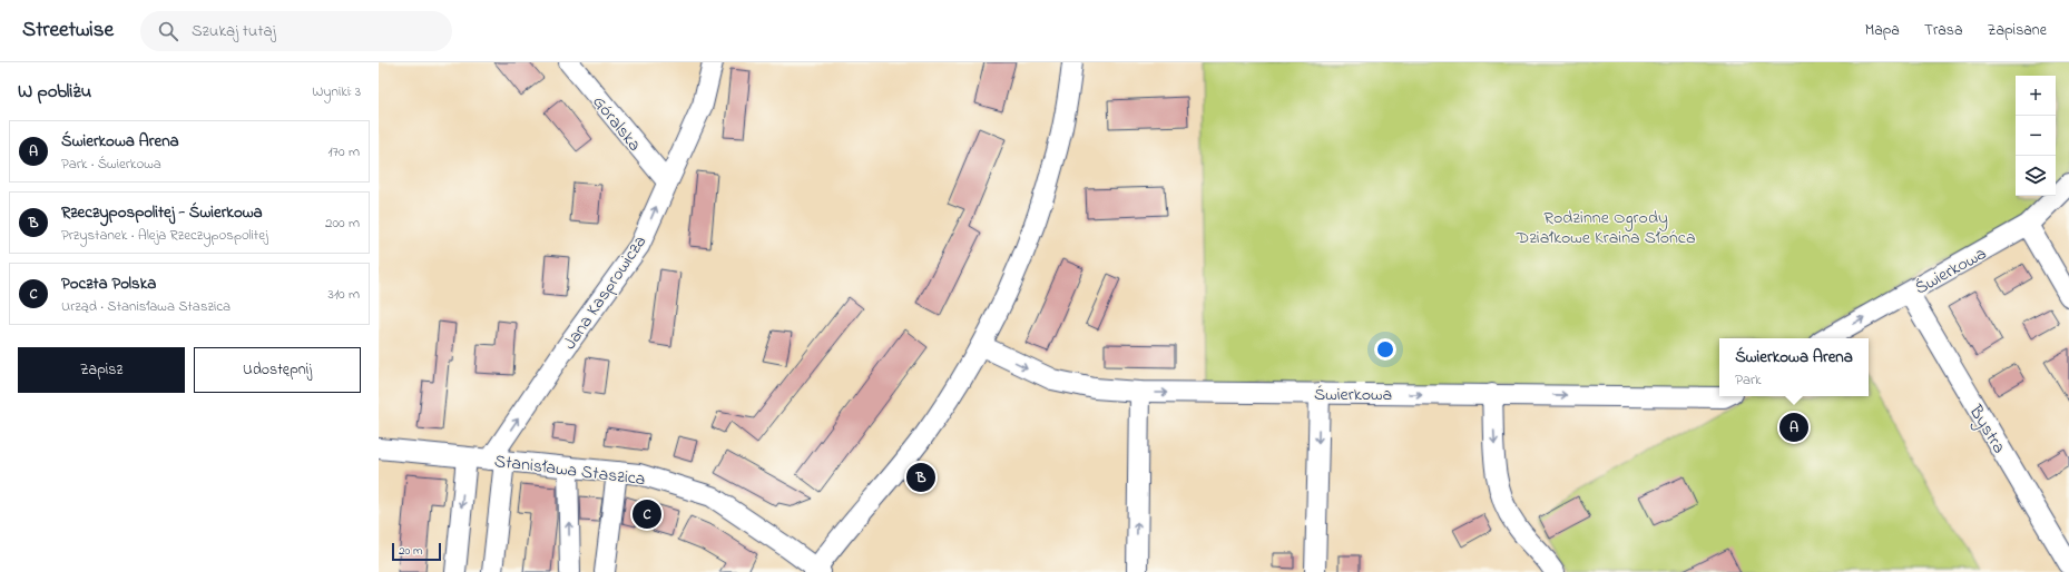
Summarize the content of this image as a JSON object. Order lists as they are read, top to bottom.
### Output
{
  "streets": {
    "street": [
      "Góralska",
      "Świerkowa",
      "Jana Kasprowicza",
      "Bystra",
      "Stanisława Staszica"
    ]
  },
  "crossings": [
    ["Góralska", "Jana Kasprowicza"],
    ["Świerkowa", "Bystra"],
    ["Jana Kasprowicza", "Stanisława Staszica"]
  ],
  "one_way": ["Świerkowa", "Jana Kasprowicza"],
  "parks": ["Rodzinne Ogrody Działkowe Kraina Słońca"],
  "scale_bar": "20 m",
  "page": {
    "header": "Streetwise",
    "search": "Szukaj tutaj",
    "nav": ["Mapa", "Trasa", "Zapisane"],
    "heading": ["W pobliżu", "Wyniki: 3"],
    "map_buttons": ["+", "−"],
    "list": [
      {
        "mark": "A",
        "name": "Świerkowa Arena",
        "note": "Park · Świerkowa",
        "value": "170 m"
      },
      {
        "mark": "B",
        "name": "Rzeczypospolitej - Świerkowa",
        "note": "Przystanek · Aleja Rzeczypospolitej",
        "value": "200 m"
      },
      {
        "mark": "C",
        "name": "Poczta Polska",
        "note": "Urząd · Stanisława Staszica",
        "value": "310 m"
      }
    ],
    "buttons": ["Zapisz", "Udostępnij"],
    "popup": ["Świerkowa Arena", "Park"],
    "pins": ["A", "B", "C"],
    "scale": "20 m"
  }
}
